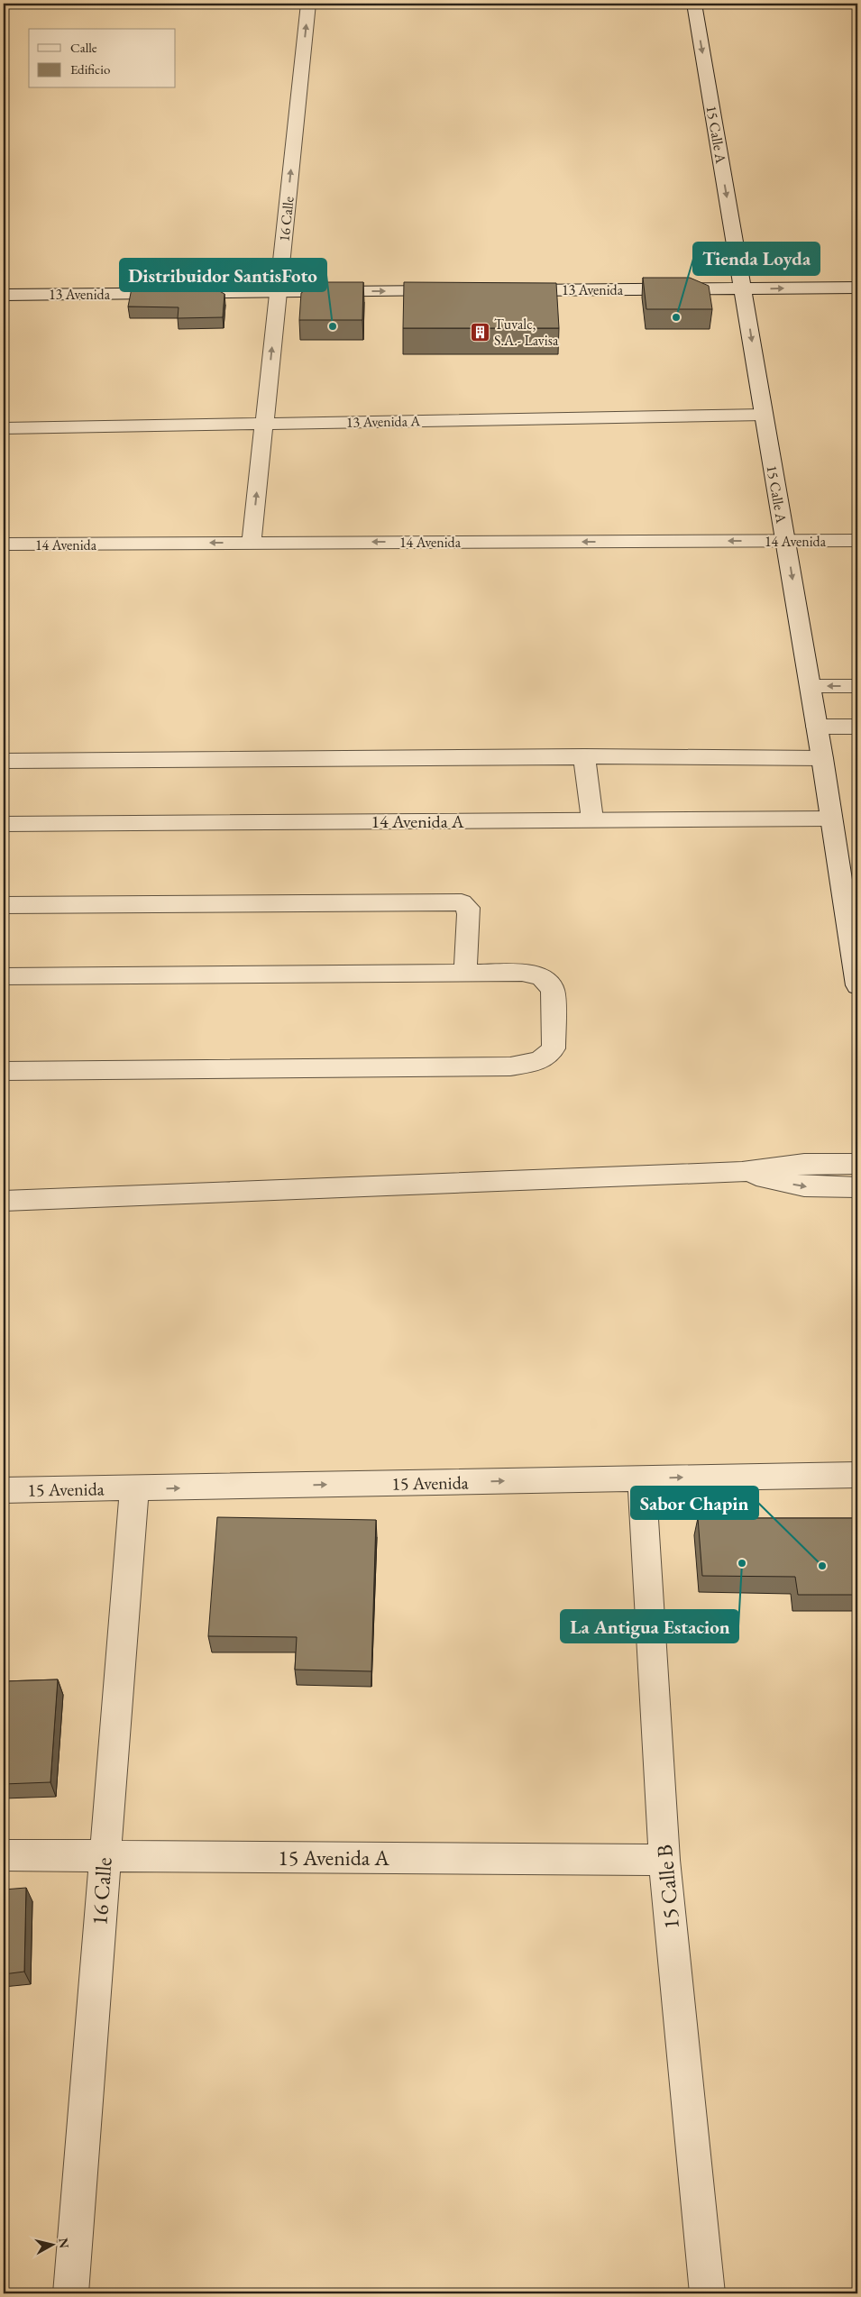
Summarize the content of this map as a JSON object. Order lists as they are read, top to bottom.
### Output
{
  "streets": {
    "street": [
      "15 Calle A",
      "16 Calle",
      "13 Avenida",
      "13 Avenida A",
      "14 Avenida",
      "14 Avenida A",
      "15 Avenida",
      "15 Avenida A",
      "15 Calle B"
    ]
  },
  "crossings": [
    ["15 Calle A", "13 Avenida"],
    ["15 Calle A", "13 Avenida A"],
    ["15 Calle A", "14 Avenida"],
    ["15 Calle A", "14 Avenida A"],
    ["16 Calle", "13 Avenida"],
    ["16 Calle", "13 Avenida A"],
    ["16 Calle", "14 Avenida"],
    ["16 Calle", "15 Avenida"],
    ["16 Calle", "15 Avenida A"],
    ["15 Avenida", "15 Calle B"],
    ["15 Avenida A", "15 Calle B"]
  ],
  "one_way": [
    "15 Calle A",
    "16 Calle",
    "13 Avenida",
    "15 Avenida"
  ],
  "places": {
    "other": [
      "Tienda Loyda",
      "Distribuidor SantisFoto",
      "La Antigua Estacion",
      "Sabor Chapin"
    ],
    "building": ["Tuvalc, S.A.- Lavisa"]
  },
  "legend": ["Calle", "Edificio"],
  "north": "right"
}
